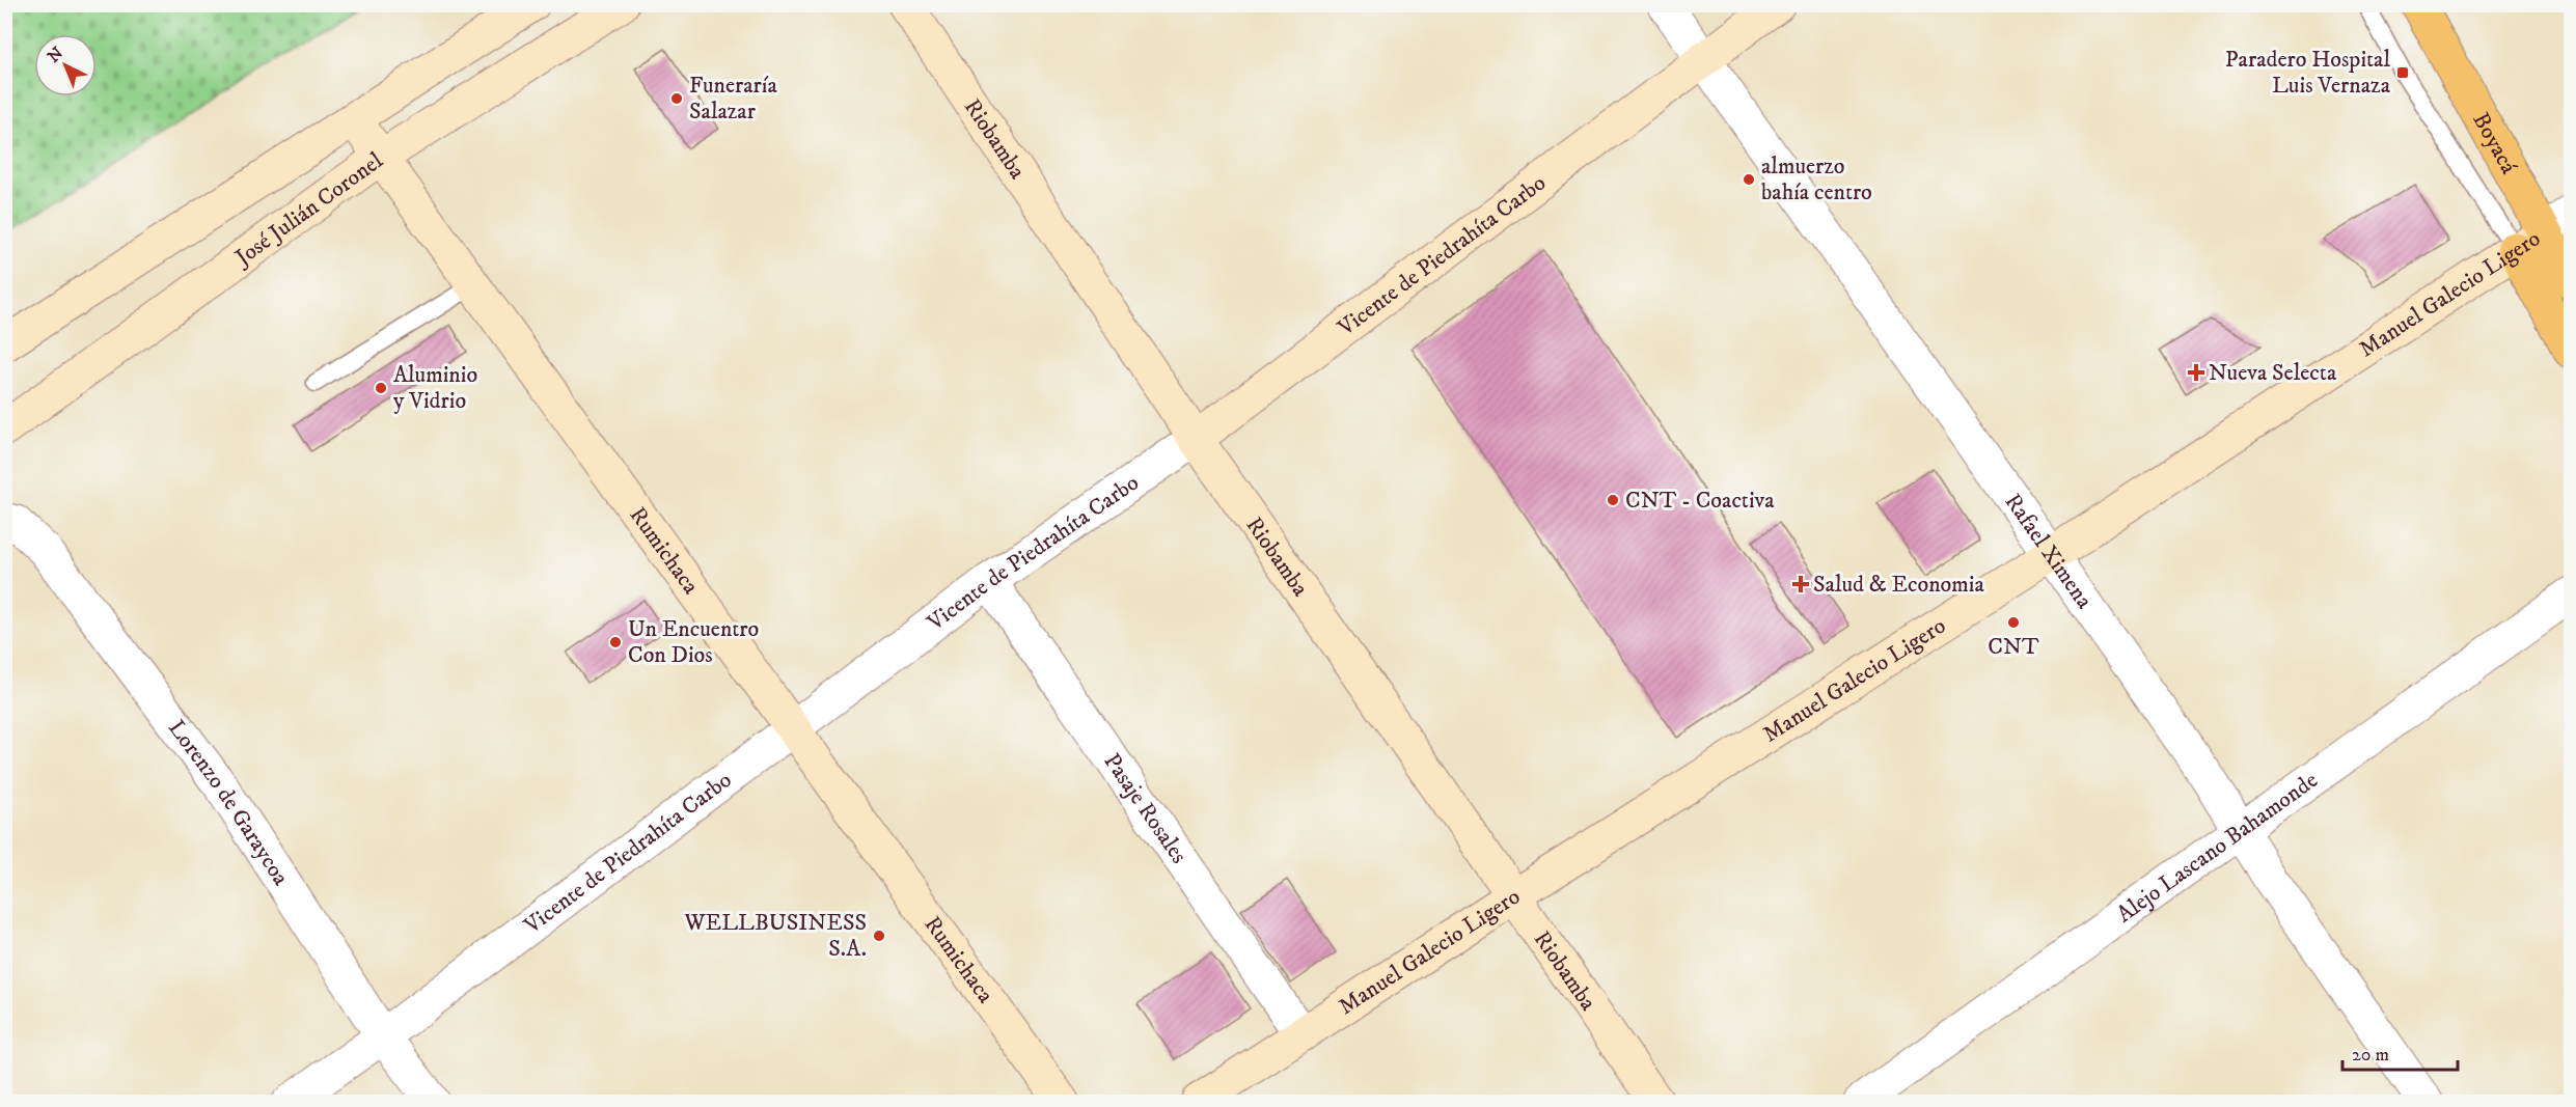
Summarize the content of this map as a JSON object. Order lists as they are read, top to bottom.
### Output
{
  "streets": {
    "main road": [
      "Riobamba",
      "Boyacá",
      "José Julián Coronel",
      "Vicente de Piedrahíta Carbo",
      "Manuel Galecio Ligero",
      "Rumichaca"
    ],
    "street": [
      "Rafael Ximena",
      "Lorenzo de Garaycoa",
      "Pasaje Rosales",
      "Alejo Lascano Bahamonde"
    ]
  },
  "crossings": [
    ["Riobamba", "Vicente de Piedrahíta Carbo"],
    ["Riobamba", "Manuel Galecio Ligero"],
    ["Boyacá", "Manuel Galecio Ligero"],
    ["José Julián Coronel", "Rumichaca"],
    ["Vicente de Piedrahíta Carbo", "Rumichaca"],
    ["Vicente de Piedrahíta Carbo", "Rafael Ximena"],
    ["Vicente de Piedrahíta Carbo", "Lorenzo de Garaycoa"],
    ["Vicente de Piedrahíta Carbo", "Pasaje Rosales"],
    ["Manuel Galecio Ligero", "Rafael Ximena"],
    ["Manuel Galecio Ligero", "Pasaje Rosales"],
    ["Rafael Ximena", "Alejo Lascano Bahamonde"]
  ],
  "places": {
    "transit": ["Paradero Hospital Luis Vernaza"],
    "other": [
      "Funeraría Salazar",
      "almuerzo bahía centro",
      "Aluminio y Vidrio",
      "CNT - Coactiva",
      "CNT",
      "Un Encuentro Con Dios",
      "WELLBUSINESS S.A."
    ],
    "health": ["Nueva Selecta", "Salud & Economia"]
  },
  "scale_bar": "20 m",
  "north": "top left"
}
